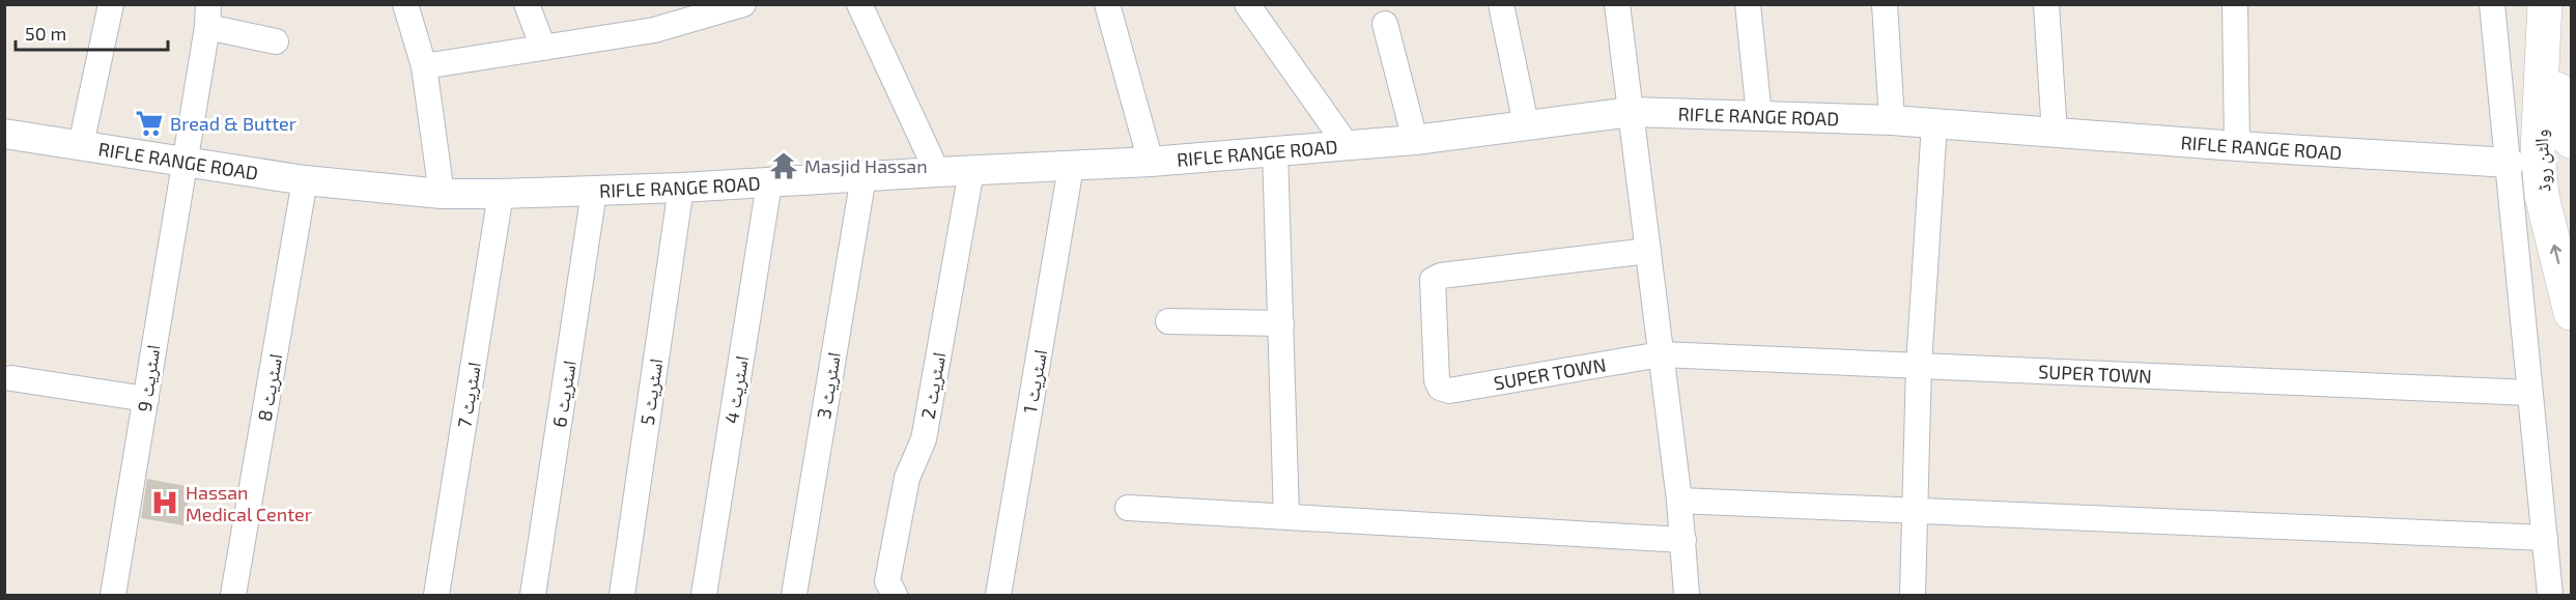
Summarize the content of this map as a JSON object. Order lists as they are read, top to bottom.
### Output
{
  "streets": {
    "main road": ["والٹن روڈ"],
    "street": [
      "RIFLE RANGE ROAD",
      "SUPER TOWN",
      "اسٹریٹ 9",
      "اسٹریٹ 1",
      "اسٹریٹ 3",
      "اسٹریٹ 2",
      "اسٹریٹ 8",
      "اسٹریٹ 4",
      "اسٹریٹ 5",
      "اسٹریٹ 6",
      "اسٹریٹ 7"
    ]
  },
  "crossings": [
    ["RIFLE RANGE ROAD", "اسٹریٹ 9"],
    ["RIFLE RANGE ROAD", "اسٹریٹ 1"],
    ["RIFLE RANGE ROAD", "اسٹریٹ 3"],
    ["RIFLE RANGE ROAD", "اسٹریٹ 2"],
    ["RIFLE RANGE ROAD", "اسٹریٹ 8"],
    ["RIFLE RANGE ROAD", "اسٹریٹ 4"],
    ["RIFLE RANGE ROAD", "اسٹریٹ 5"],
    ["RIFLE RANGE ROAD", "اسٹریٹ 6"],
    ["RIFLE RANGE ROAD", "اسٹریٹ 7"]
  ],
  "places": {
    "supermarket": ["Bread & Butter"],
    "temple": ["Masjid Hassan"],
    "hospital": ["Hassan Medical Center"]
  },
  "scale_bar": "50 m"
}
